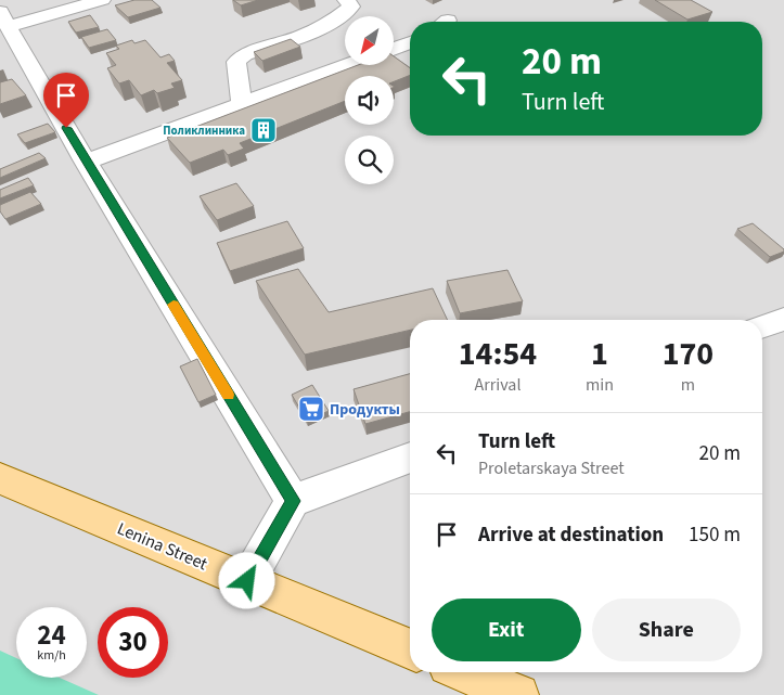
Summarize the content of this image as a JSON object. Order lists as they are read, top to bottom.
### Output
{
  "streets": {
    "main road": ["Lenina Street"]
  },
  "places": {
    "building": ["Поликлинника"],
    "supermarket": ["Продукты"]
  },
  "north": "bottom left",
  "page": {
    "turn": ["20 m", "Turn left"],
    "eta": [
      "14:54",
      "Arrival",
      "1",
      "min",
      "170",
      "m"
    ],
    "list": [
      {
        "name": "Turn left",
        "note": "Proletarskaya Street",
        "value": "20 m"
      },
      {
        "name": "Arrive at destination",
        "value": "150 m"
      }
    ],
    "buttons": ["Exit", "Share"],
    "speed": "24 km/h",
    "limit": "30"
  }
}
